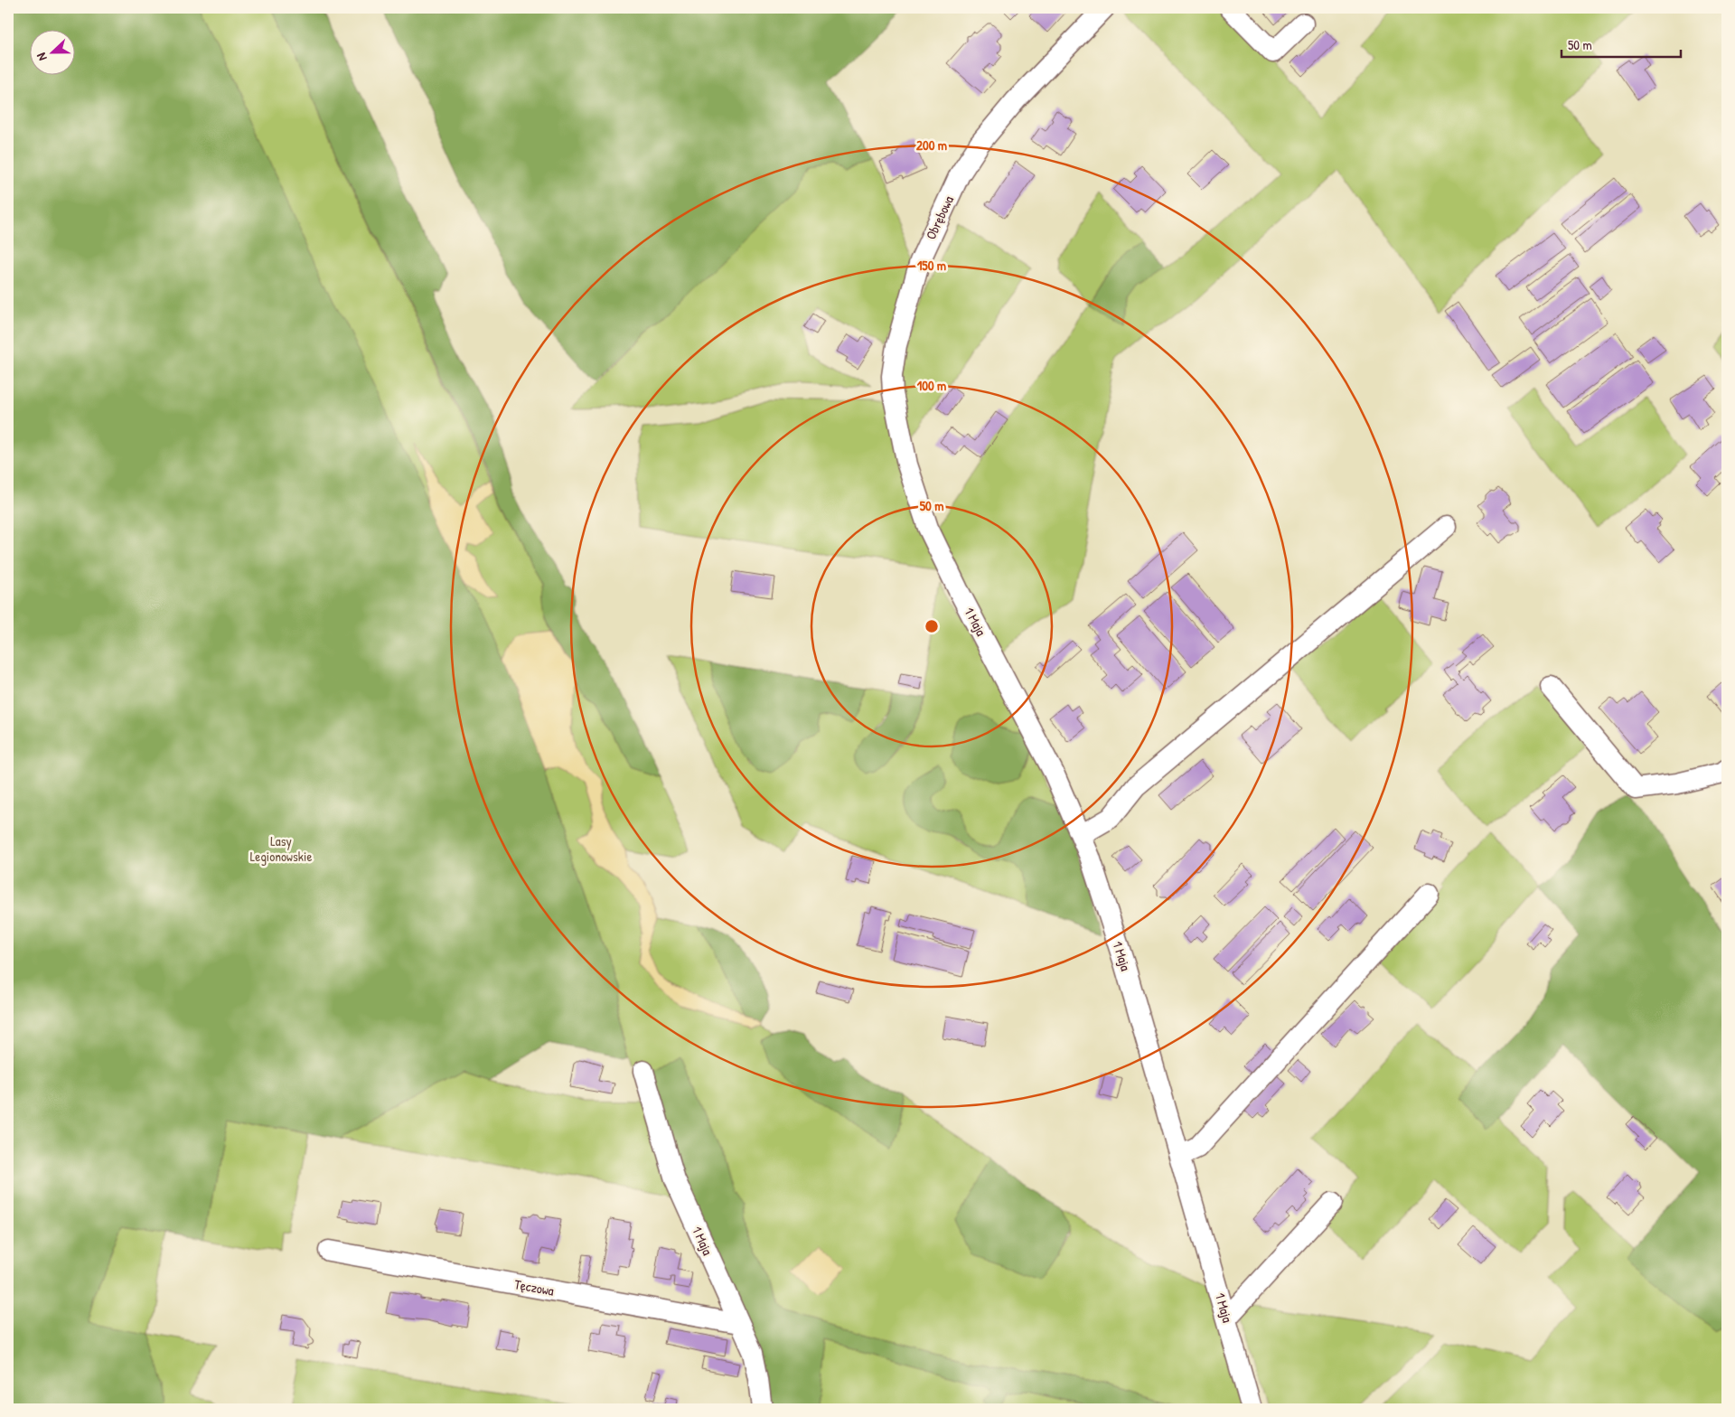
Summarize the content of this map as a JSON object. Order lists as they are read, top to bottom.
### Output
{
  "streets": {
    "street": ["Obrębowa", "1 Maja", "Tęczowa"]
  },
  "crossings": [
    ["Obrębowa", "1 Maja"],
    ["1 Maja", "Tęczowa"]
  ],
  "parks": ["Lasy Legionowskie"],
  "scale_bar": "50 m",
  "north": "left",
  "rings": [
    "200 m",
    "150 m",
    "100 m",
    "50 m"
  ]
}
